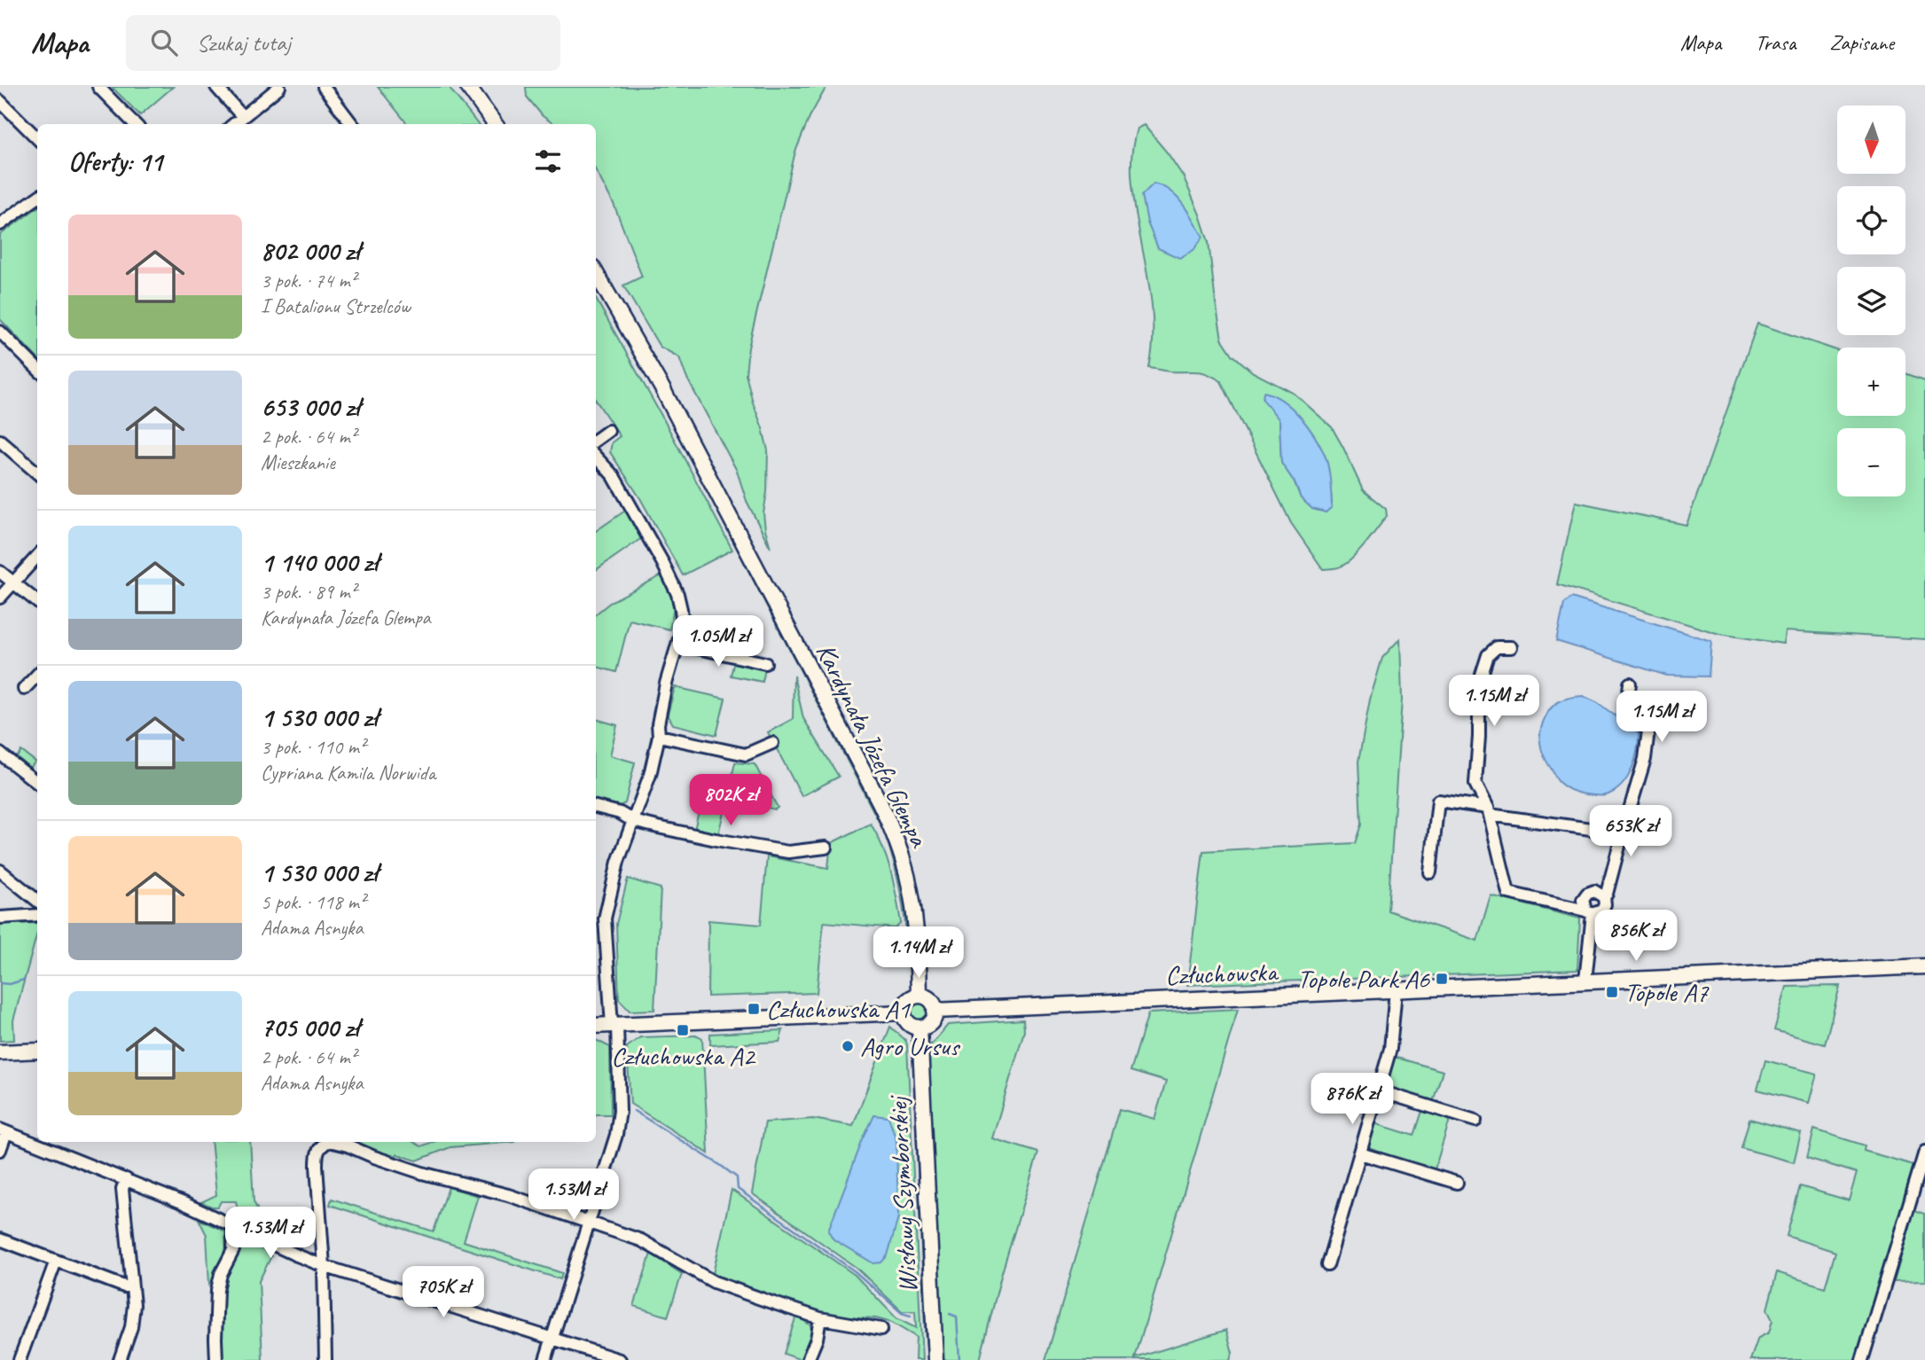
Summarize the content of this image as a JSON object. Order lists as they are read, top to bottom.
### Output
{
  "streets": {
    "main road": ["Kardynała Józefa Glempa", "Człuchowska", "Wisławy Szymborskiej"]
  },
  "crossings": [
    ["Kardynała Józefa Glempa", "Człuchowska"],
    ["Kardynała Józefa Glempa", "Wisławy Szymborskiej"],
    ["Człuchowska", "Wisławy Szymborskiej"]
  ],
  "places": {
    "transit": [
      "Topole Park A6",
      "Topole A7",
      "Człuchowska A1",
      "Człuchowska A2"
    ],
    "other": ["Agro Ursus"]
  },
  "north": "bottom",
  "page": {
    "header": "Mapa",
    "search": "Szukaj tutaj",
    "nav": ["Mapa", "Trasa", "Zapisane"],
    "map_buttons": ["+", "−"],
    "heading": "Oferty: 11",
    "list": [
      {
        "name": "802 000 zł",
        "note": "3 pok. · 74 m² · I Batalionu Strzelców"
      },
      {
        "name": "653 000 zł",
        "note": "2 pok. · 64 m² · Mieszkanie"
      },
      {
        "name": "1 140 000 zł",
        "note": "3 pok. · 89 m² · Kardynała Józefa Glempa"
      },
      {
        "name": "1 530 000 zł",
        "note": "3 pok. · 110 m² · Cypriana Kamila Norwida"
      },
      {
        "name": "1 530 000 zł",
        "note": "5 pok. · 118 m² · Adama Asnyka"
      },
      {
        "name": "705 000 zł",
        "note": "2 pok. · 64 m² · Adama Asnyka"
      }
    ],
    "price": [
      "1.05M zł",
      "1.15M zł",
      "1.15M zł",
      "802K zł",
      "653K zł",
      "856K zł",
      "1.14M zł",
      "876K zł",
      "1.53M zł",
      "1.53M zł",
      "705K zł"
    ]
  }
}
